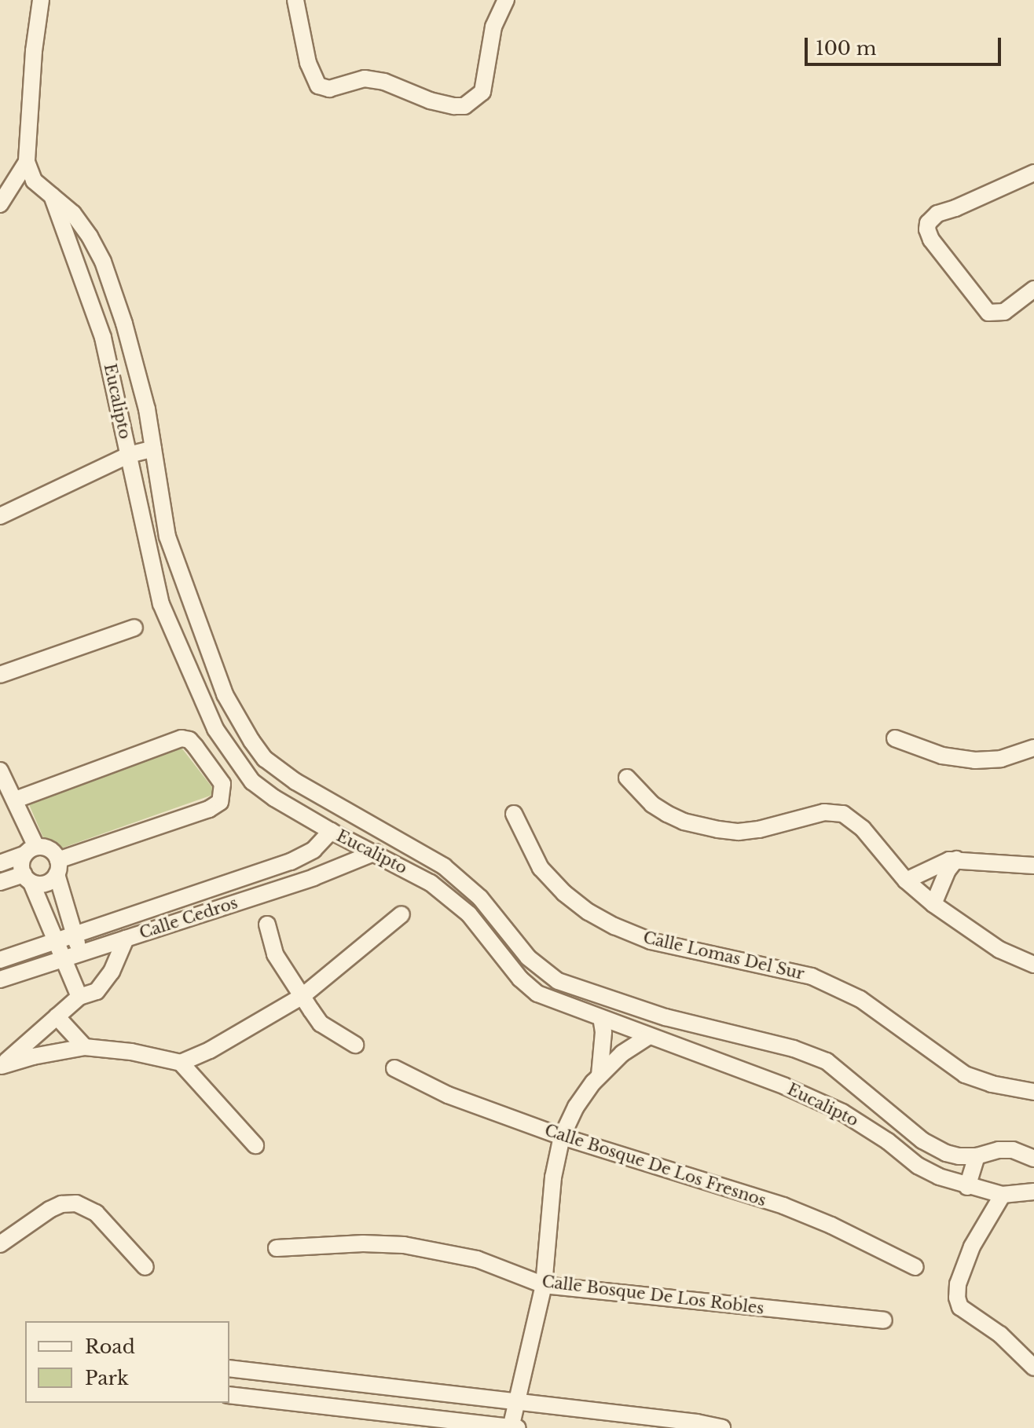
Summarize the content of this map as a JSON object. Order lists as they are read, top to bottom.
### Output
{
  "streets": {
    "street": [
      "Eucalipto",
      "Calle Cedros",
      "Calle Lomas Del Sur",
      "Calle Bosque De Los Fresnos",
      "Calle Bosque De Los Robles"
    ]
  },
  "crossings": [
    ["Eucalipto", "Calle Cedros"]
  ],
  "legend": ["Road", "Park"],
  "scale_bar": "100 m"
}
